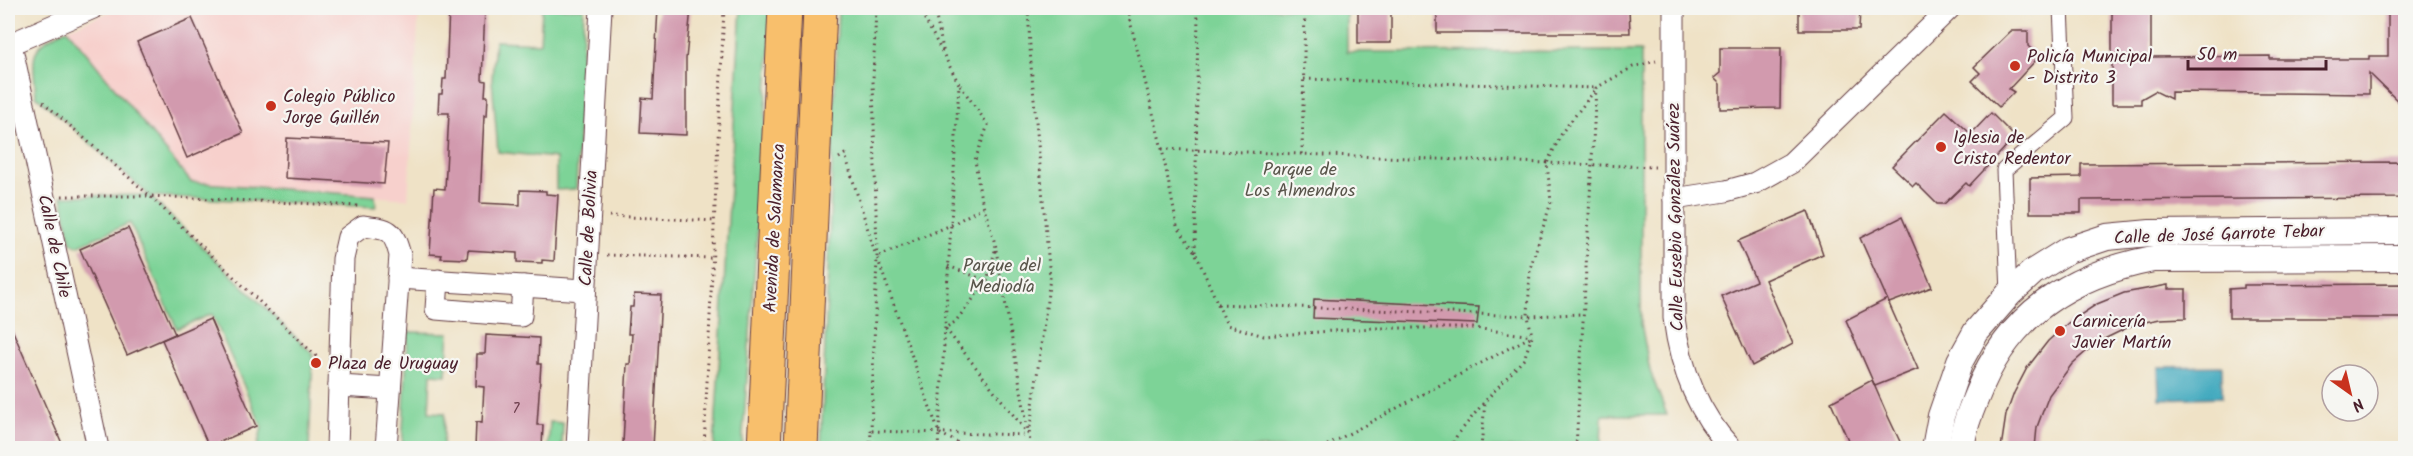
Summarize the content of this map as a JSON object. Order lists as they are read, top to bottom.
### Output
{
  "streets": {
    "highway": ["Avenida de Salamanca"],
    "street": [
      "Calle Eusebio González Suárez",
      "Calle de Bolivia",
      "Calle de José Garrote Tebar",
      "Calle de Chile"
    ]
  },
  "parks": ["Parque de Los Almendros", "Parque del Mediodía"],
  "places": [
    "Policía Municipal - Distrito 3",
    "Colegio Público Jorge Guillén",
    "Iglesia de Cristo Redentor",
    "Carnicería Javier Martín",
    "Plaza de Uruguay"
  ],
  "house_numbers": ["7"],
  "scale_bar": "50 m",
  "north": "bottom right"
}
